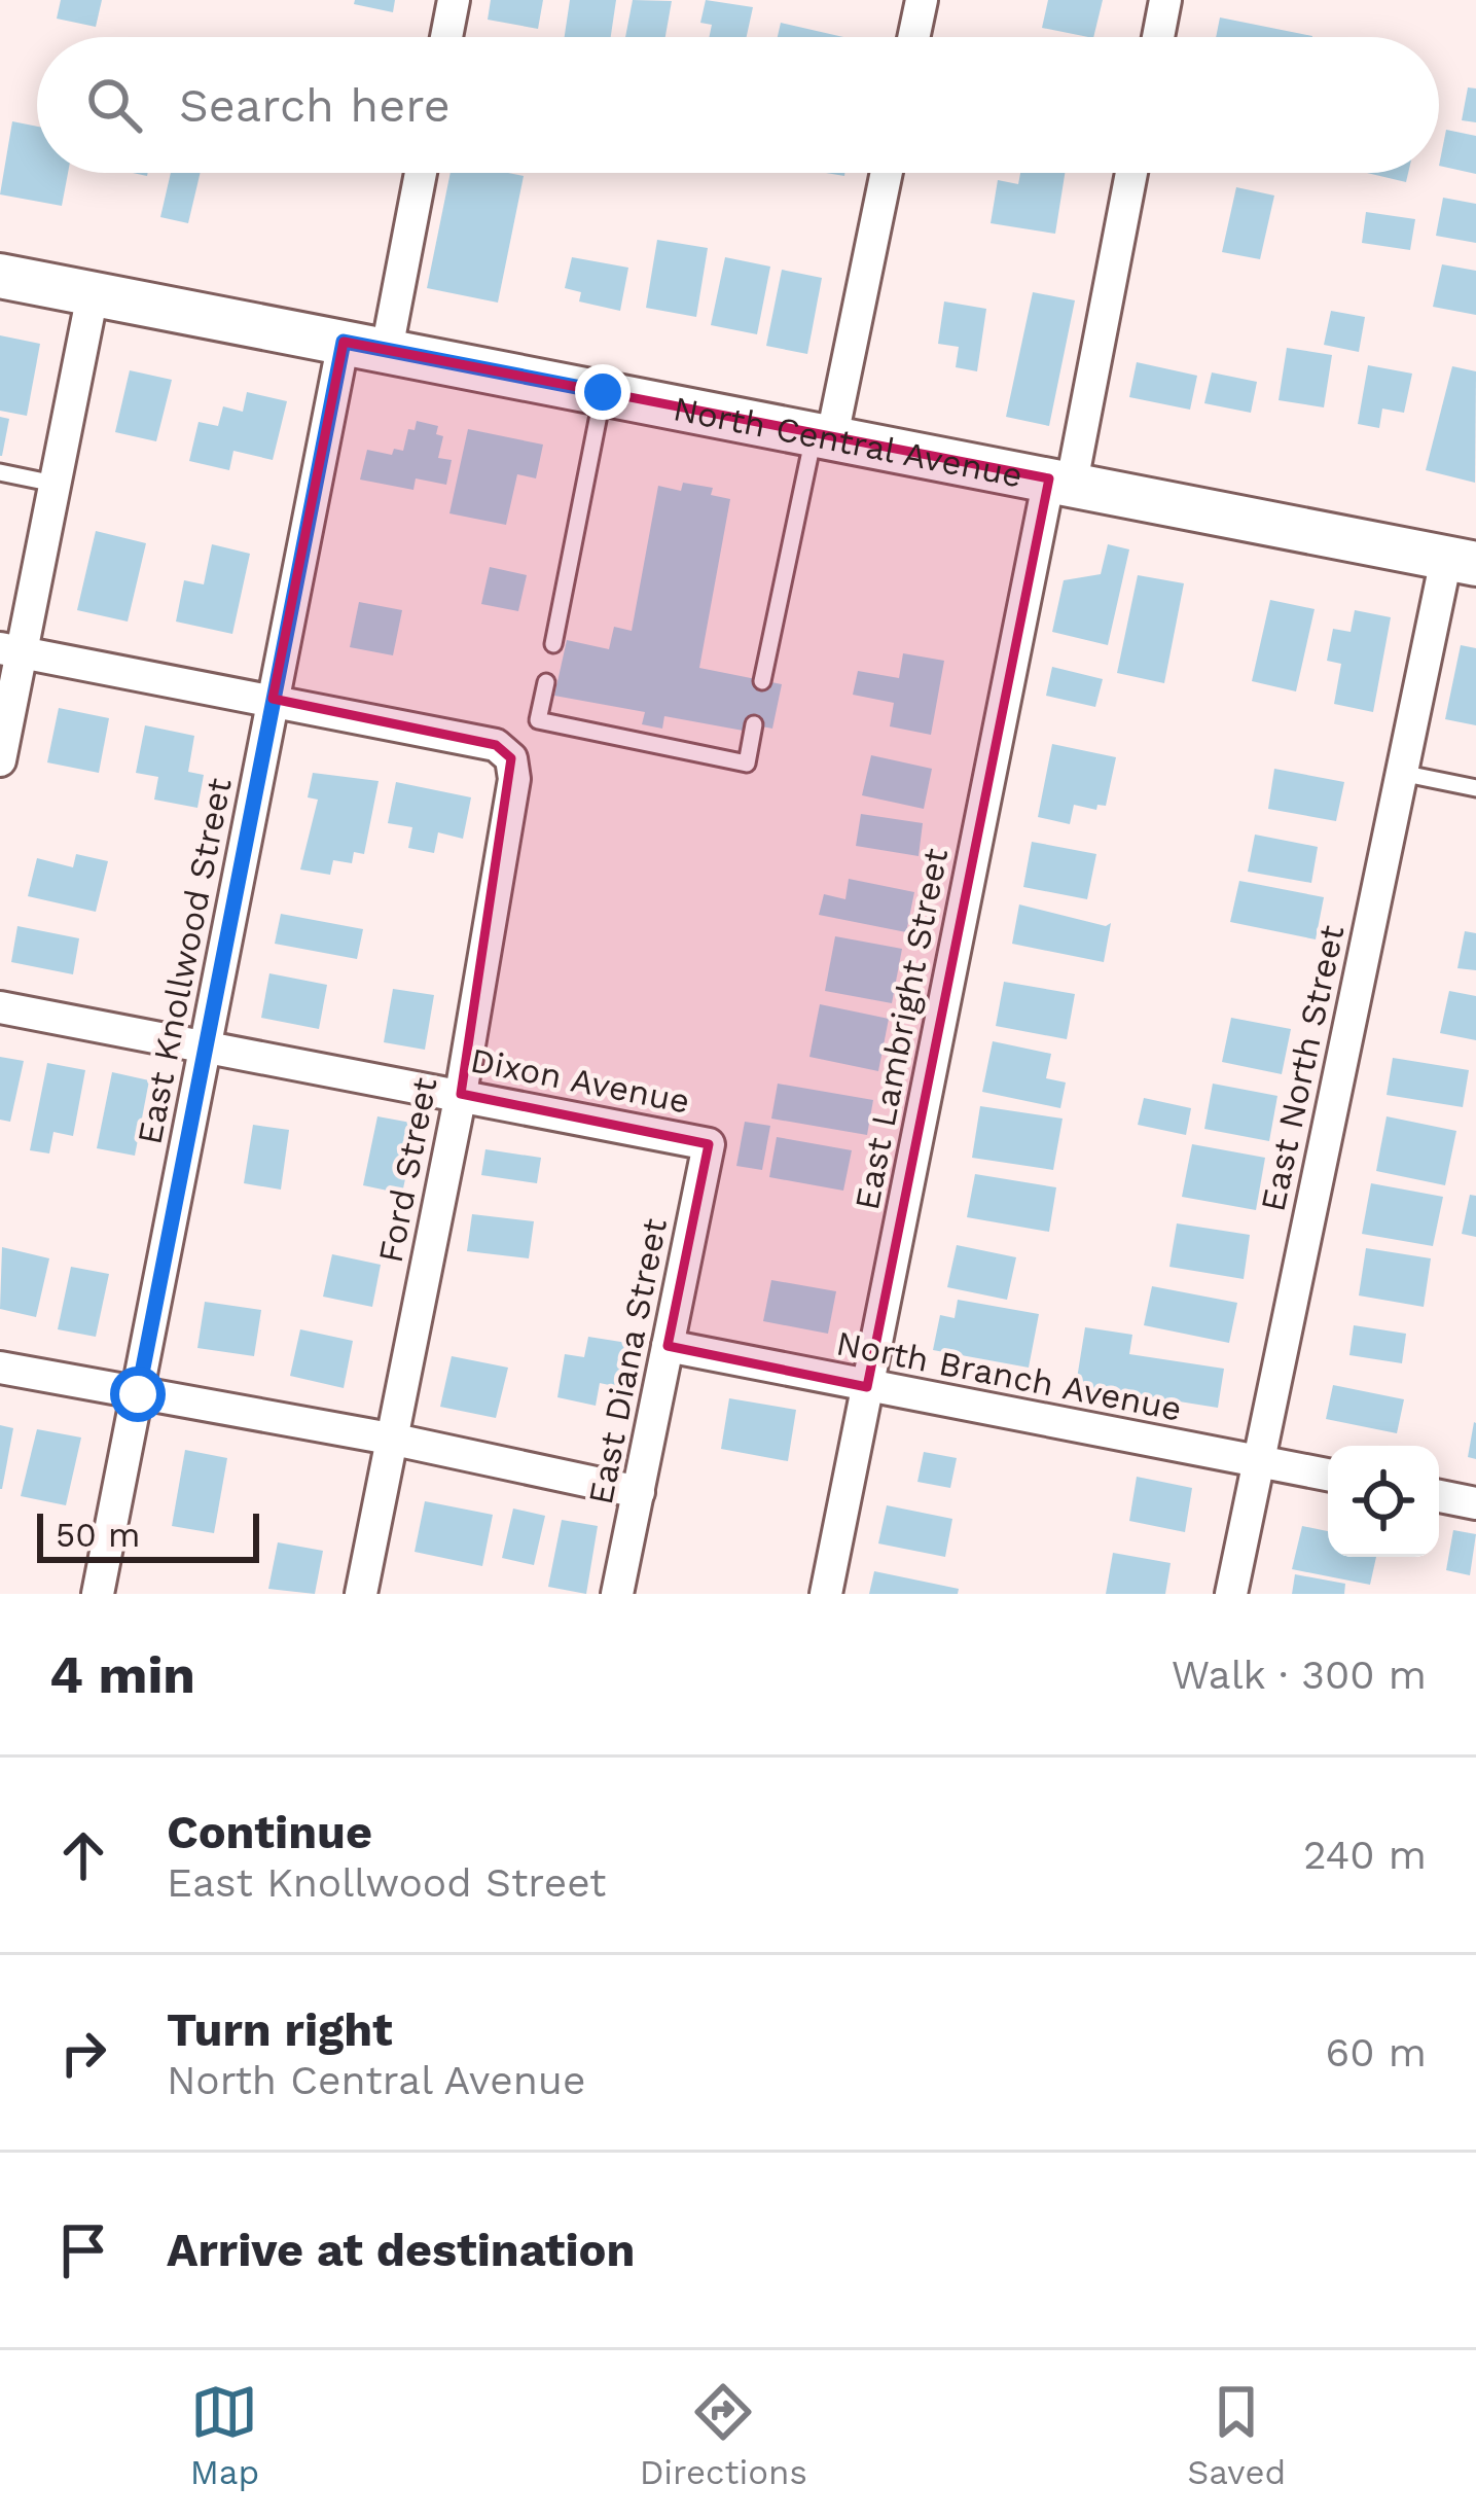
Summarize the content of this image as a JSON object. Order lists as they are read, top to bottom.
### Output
{
  "streets": {
    "street": [
      "North Central Avenue",
      "East Knollwood Street",
      "East Lambright Street",
      "East North Street",
      "Dixon Avenue",
      "Ford Street",
      "East Diana Street",
      "North Branch Avenue"
    ]
  },
  "crossings": [
    ["North Central Avenue", "East Knollwood Street"],
    ["North Central Avenue", "East Lambright Street"],
    ["North Central Avenue", "East North Street"],
    ["East Knollwood Street", "Dixon Avenue"],
    ["East Knollwood Street", "Ford Street"],
    ["East Lambright Street", "North Branch Avenue"],
    ["East North Street", "North Branch Avenue"],
    ["Dixon Avenue", "Ford Street"],
    ["Dixon Avenue", "East Diana Street"],
    ["East Diana Street", "North Branch Avenue"]
  ],
  "scale_bar": "50 m",
  "page": {
    "search": "Search here",
    "scale": "50 m",
    "heading": ["4 min", "Walk · 300 m"],
    "list": [
      ["Continue", "East Knollwood Street", "240 m"],
      ["Turn right", "North Central Avenue", "60 m"],
      "Arrive at destination"
    ],
    "nav": ["Map", "Directions", "Saved"]
  }
}
